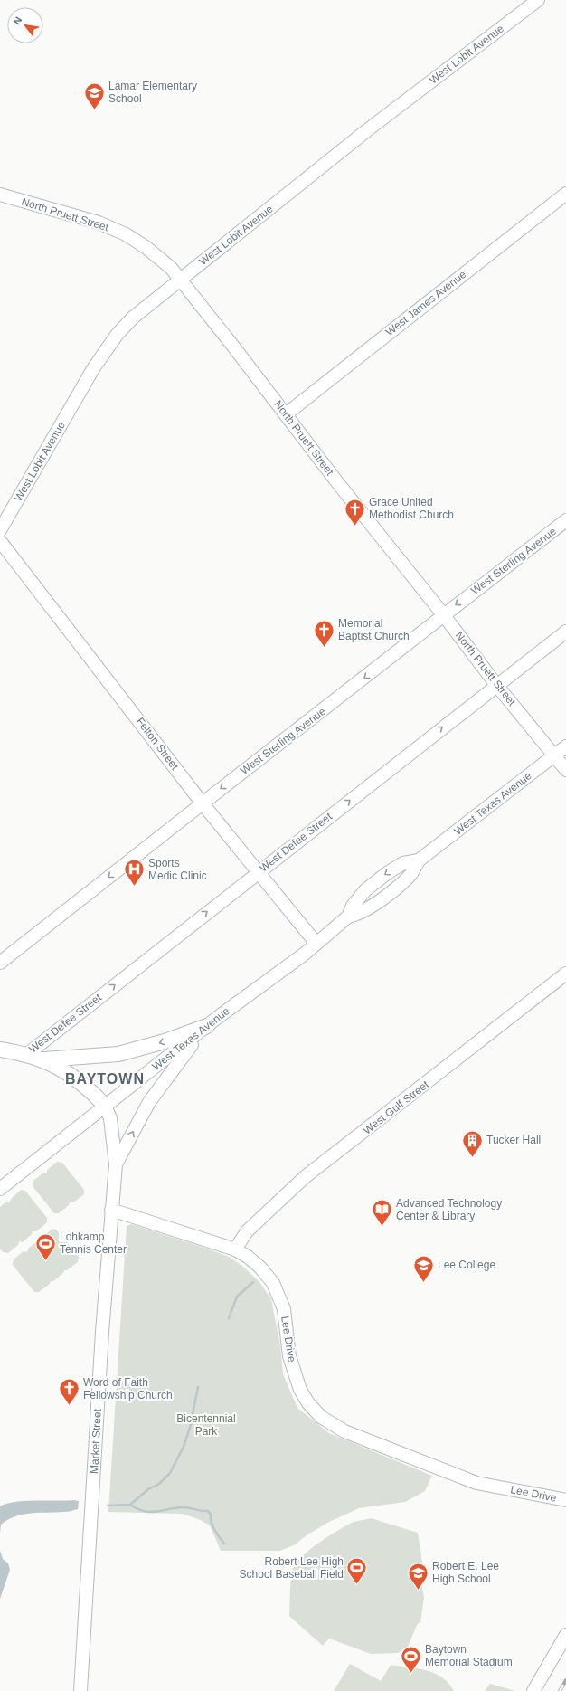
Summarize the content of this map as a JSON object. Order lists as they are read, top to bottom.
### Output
{
  "streets": {
    "main road": [
      "West Lobit Avenue",
      "North Pruett Street",
      "West James Avenue",
      "West Sterling Avenue",
      "Felton Street",
      "West Texas Avenue",
      "West Defee Street",
      "West Gulf Street",
      "Lee Drive",
      "Market Street"
    ]
  },
  "crossings": [
    ["West Lobit Avenue", "North Pruett Street"],
    ["North Pruett Street", "West James Avenue"],
    ["North Pruett Street", "West Sterling Avenue"],
    ["North Pruett Street", "West Texas Avenue"],
    ["North Pruett Street", "West Defee Street"],
    ["West Sterling Avenue", "Felton Street"],
    ["Felton Street", "West Texas Avenue"],
    ["Felton Street", "West Defee Street"],
    ["West Texas Avenue", "Market Street"],
    ["West Gulf Street", "Lee Drive"],
    ["Lee Drive", "Market Street"]
  ],
  "one_way": ["West Sterling Avenue", "West Defee Street"],
  "districts": ["BAYTOWN"],
  "parks": ["Bicentennial Park"],
  "places": {
    "school or university": ["Lamar Elementary School", "Lee College", "Robert E. Lee High School"],
    "church": ["Grace United Methodist Church", "Memorial Baptist Church", "Word of Faith Fellowship Church"],
    "hospital": ["Sports Medic Clinic"],
    "building": ["Tucker Hall"],
    "library": ["Advanced Technology Center & Library"],
    "sports": ["Lohkamp Tennis Center", "Robert Lee High School Baseball Field", "Baytown Memorial Stadium"]
  },
  "north": "top left"
}
